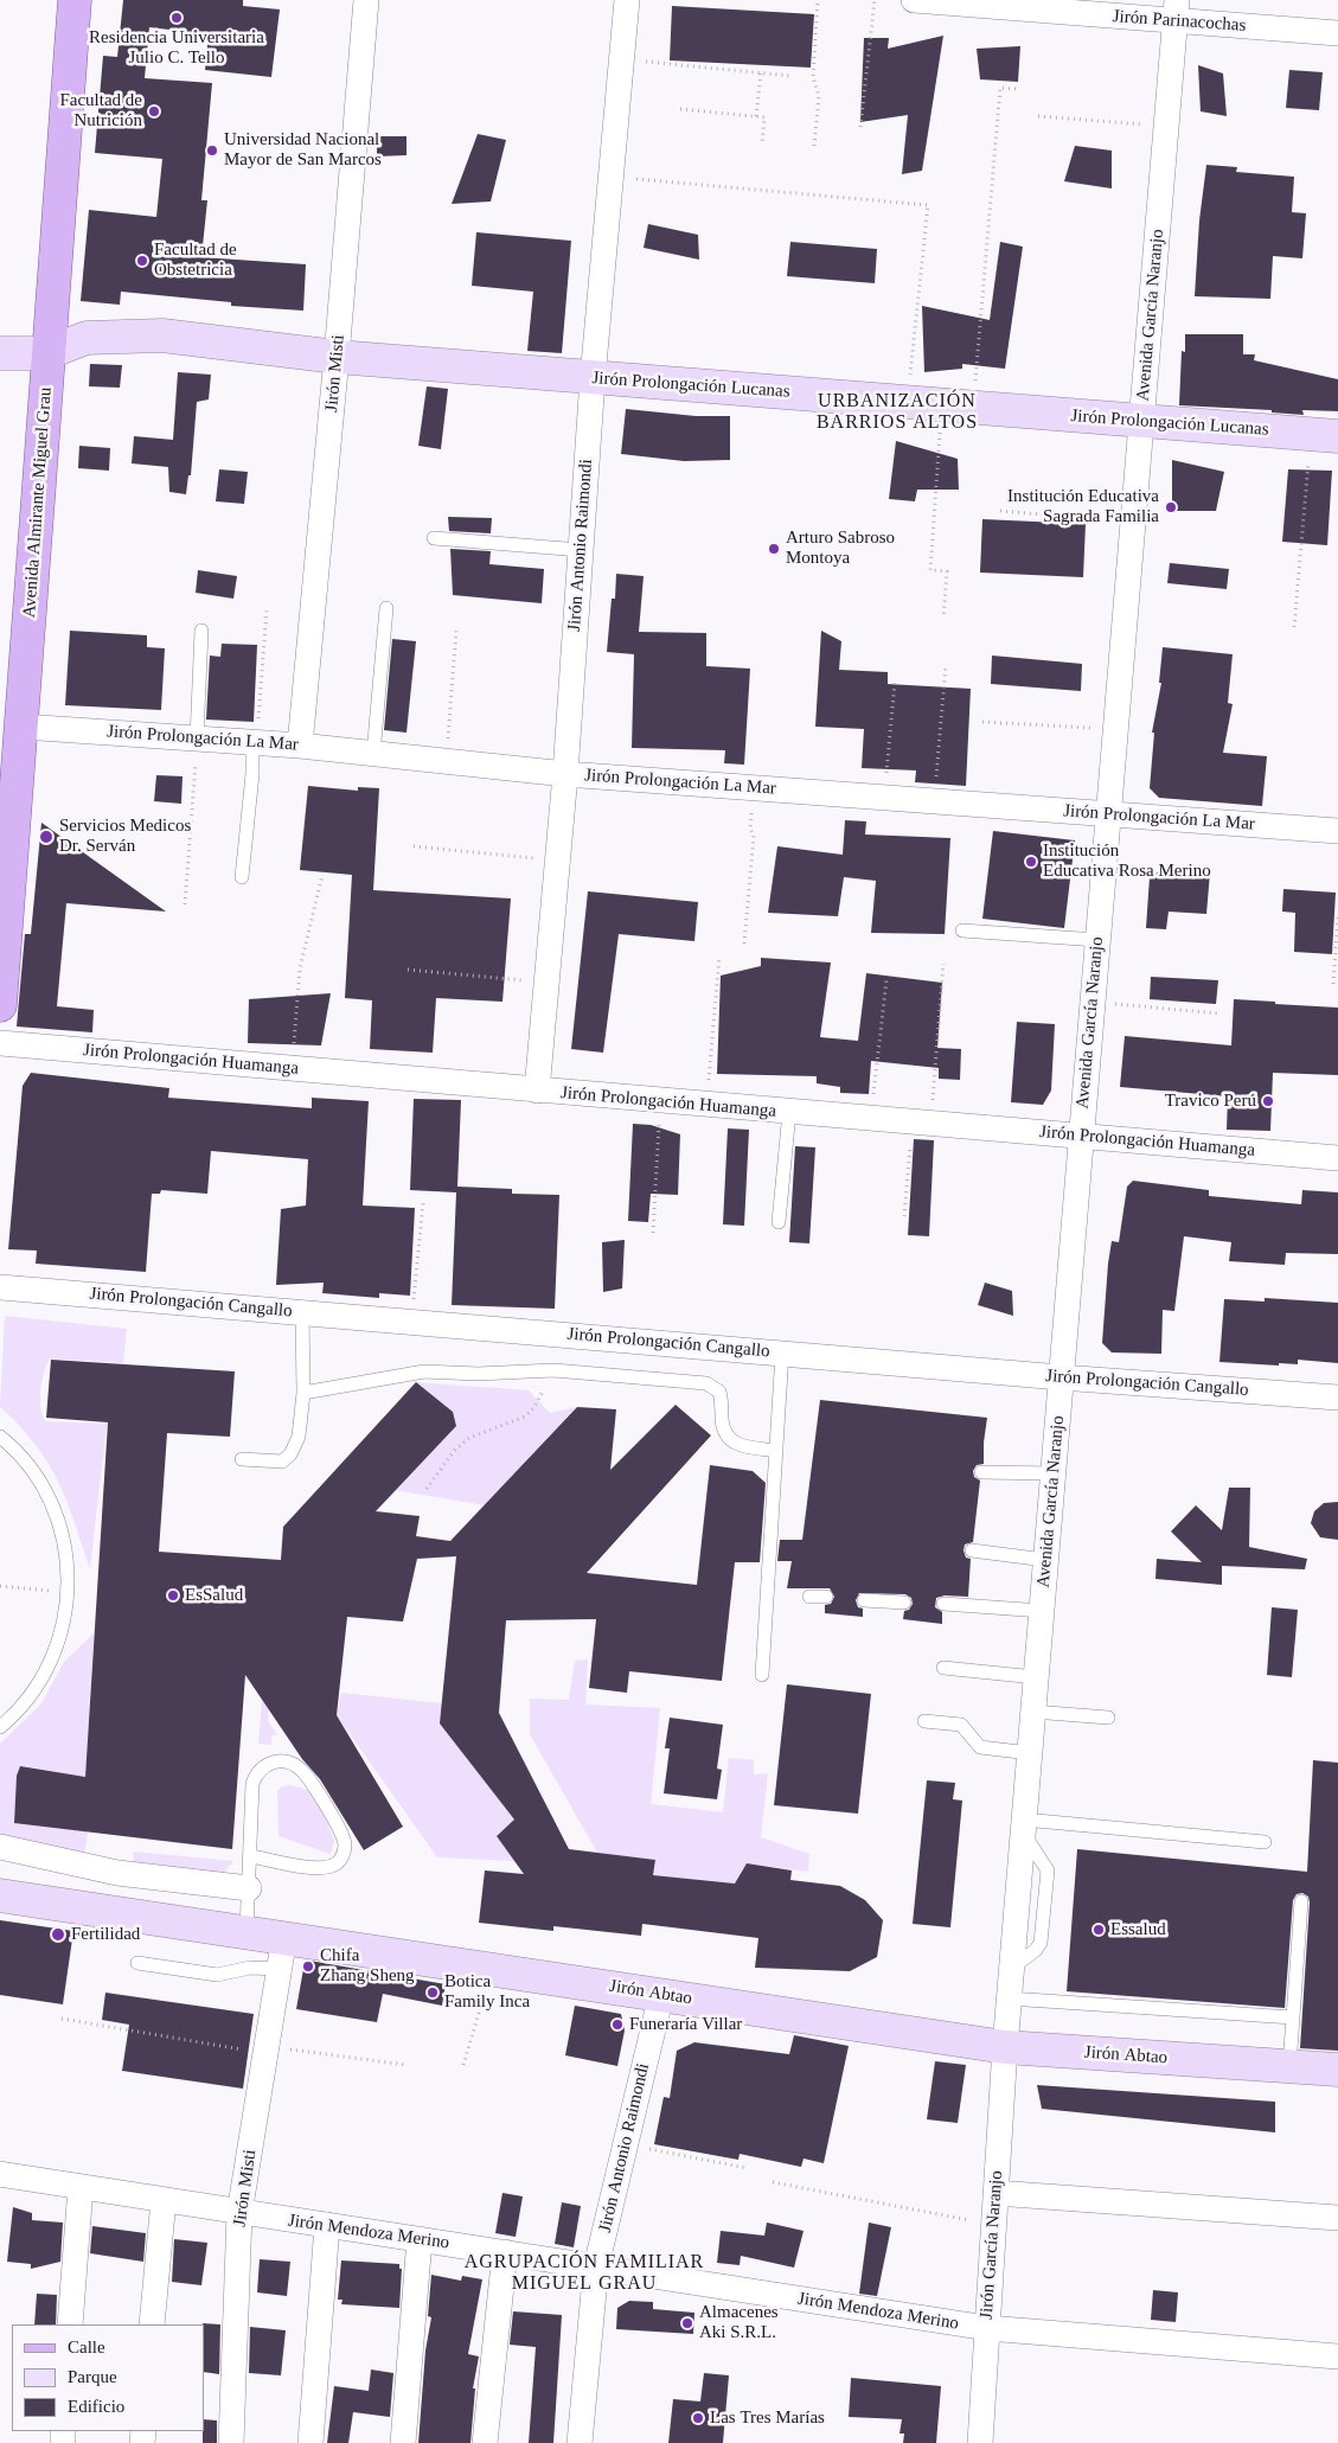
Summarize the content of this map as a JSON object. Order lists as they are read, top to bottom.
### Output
{
  "streets": {
    "main road": ["Avenida Almirante Miguel Grau"],
    "street": [
      "Jirón Parinacochas",
      "Avenida García Naranjo",
      "Jirón Misti",
      "Jirón Prolongación Lucanas",
      "Jirón Antonio Raimondi",
      "Jirón Prolongación La Mar",
      "Jirón Prolongación Huamanga",
      "Jirón Prolongación Cangallo",
      "Jirón Abtao",
      "Jirón Mendoza Merino",
      "Jirón García Naranjo"
    ]
  },
  "crossings": [
    ["Jirón Parinacochas", "Avenida García Naranjo"],
    ["Avenida García Naranjo", "Jirón Prolongación Lucanas"],
    ["Avenida García Naranjo", "Jirón Prolongación La Mar"],
    ["Avenida García Naranjo", "Jirón Prolongación Huamanga"],
    ["Avenida García Naranjo", "Jirón Prolongación Cangallo"],
    ["Avenida García Naranjo", "Jirón Abtao"],
    ["Avenida García Naranjo", "Jirón García Naranjo"],
    ["Jirón Misti", "Jirón Prolongación Lucanas"],
    ["Jirón Misti", "Jirón Prolongación La Mar"],
    ["Jirón Misti", "Jirón Abtao"],
    ["Jirón Misti", "Jirón Mendoza Merino"],
    ["Jirón Prolongación Lucanas", "Avenida Almirante Miguel Grau"],
    ["Jirón Prolongación Lucanas", "Jirón Antonio Raimondi"],
    ["Avenida Almirante Miguel Grau", "Jirón Prolongación La Mar"],
    ["Jirón Antonio Raimondi", "Jirón Prolongación La Mar"],
    ["Jirón Antonio Raimondi", "Jirón Prolongación Huamanga"],
    ["Jirón Antonio Raimondi", "Jirón Abtao"],
    ["Jirón Antonio Raimondi", "Jirón Mendoza Merino"],
    ["Jirón Abtao", "Jirón García Naranjo"],
    ["Jirón Mendoza Merino", "Jirón García Naranjo"]
  ],
  "districts": ["URBANIZACIÓN BARRIOS ALTOS", "AGRUPACIÓN FAMILIAR MIGUEL GRAU"],
  "places": [
    "Residencia Universitaria Julio C. Tello",
    "Facultad de Nutrición",
    "Universidad Nacional Mayor de San Marcos",
    "Facultad de Obstetricia",
    "Institución Educativa Sagrada Familia",
    "Arturo Sabroso Montoya",
    "Servicios Medicos Dr. Serván",
    "Institución Educativa Rosa Merino",
    "Travico Perú",
    "EsSalud",
    "Essalud",
    "Fertilidad",
    "Chifa Zhang Sheng",
    "Botica Family Inca",
    "Funeraría Villar",
    "Almacenes Aki S.R.L.",
    "Las Tres Marías"
  ],
  "legend": ["Calle", "Parque", "Edificio"]
}
